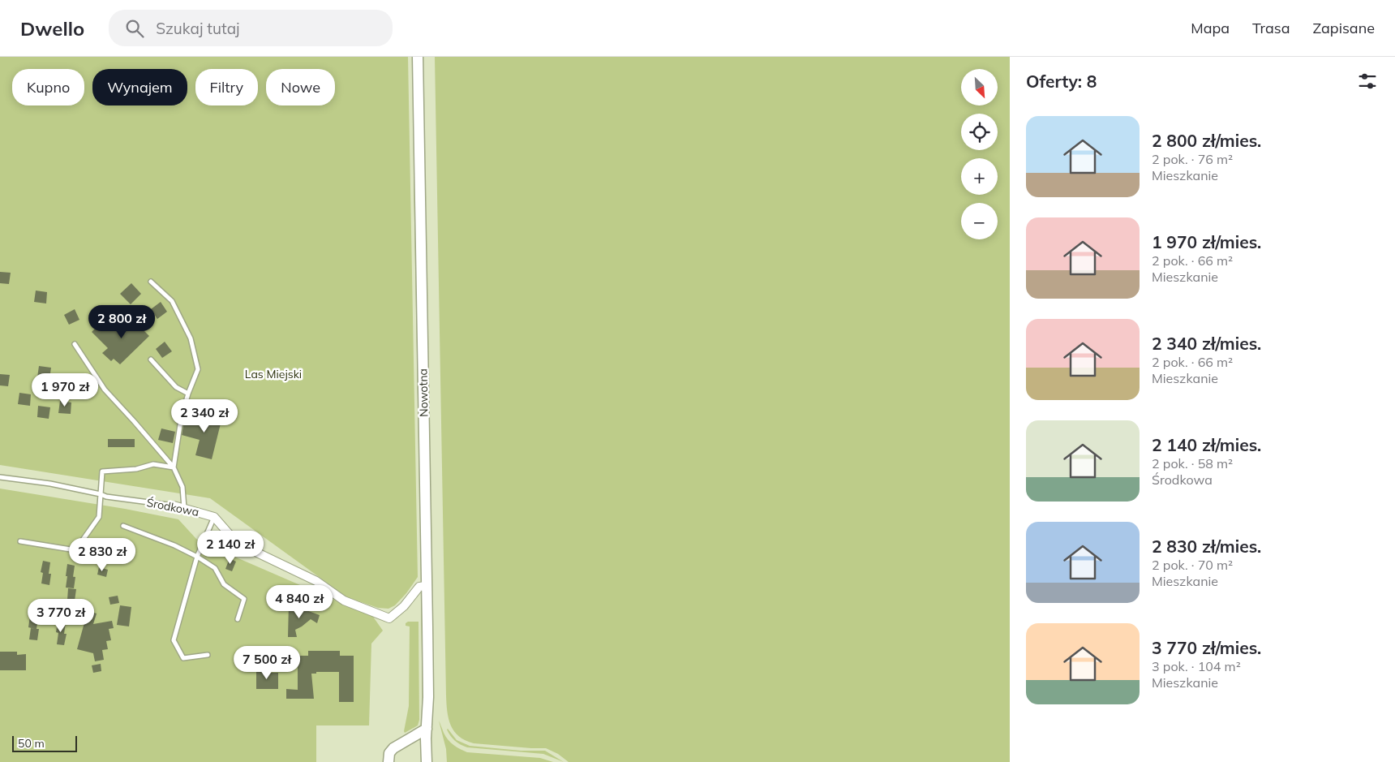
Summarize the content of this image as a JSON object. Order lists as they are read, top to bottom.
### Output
{
  "streets": {
    "street": ["Nowotna", "Środkowa"]
  },
  "crossings": [
    ["Nowotna", "Środkowa"]
  ],
  "parks": ["Las Miejski"],
  "scale_bar": "50 m",
  "north": "bottom right",
  "page": {
    "header": "Dwello",
    "search": "Szukaj tutaj",
    "nav": ["Mapa", "Trasa", "Zapisane"],
    "heading": "Oferty: 8",
    "map_buttons": ["+", "−"],
    "chip": [
      "Kupno",
      "Wynajem",
      "Filtry",
      "Nowe"
    ],
    "list": [
      {
        "name": "2 800 zł/mies.",
        "note": "2 pok. · 76 m² · Mieszkanie"
      },
      {
        "name": "1 970 zł/mies.",
        "note": "2 pok. · 66 m² · Mieszkanie"
      },
      {
        "name": "2 340 zł/mies.",
        "note": "2 pok. · 66 m² · Mieszkanie"
      },
      {
        "name": "2 140 zł/mies.",
        "note": "2 pok. · 58 m² · Środkowa"
      },
      {
        "name": "2 830 zł/mies.",
        "note": "2 pok. · 70 m² · Mieszkanie"
      },
      {
        "name": "3 770 zł/mies.",
        "note": "3 pok. · 104 m² · Mieszkanie"
      }
    ],
    "price": [
      "2 800 zł",
      "1 970 zł",
      "2 340 zł",
      "2 140 zł",
      "2 830 zł",
      "4 840 zł",
      "3 770 zł",
      "7 500 zł"
    ],
    "scale": "50 m"
  }
}
